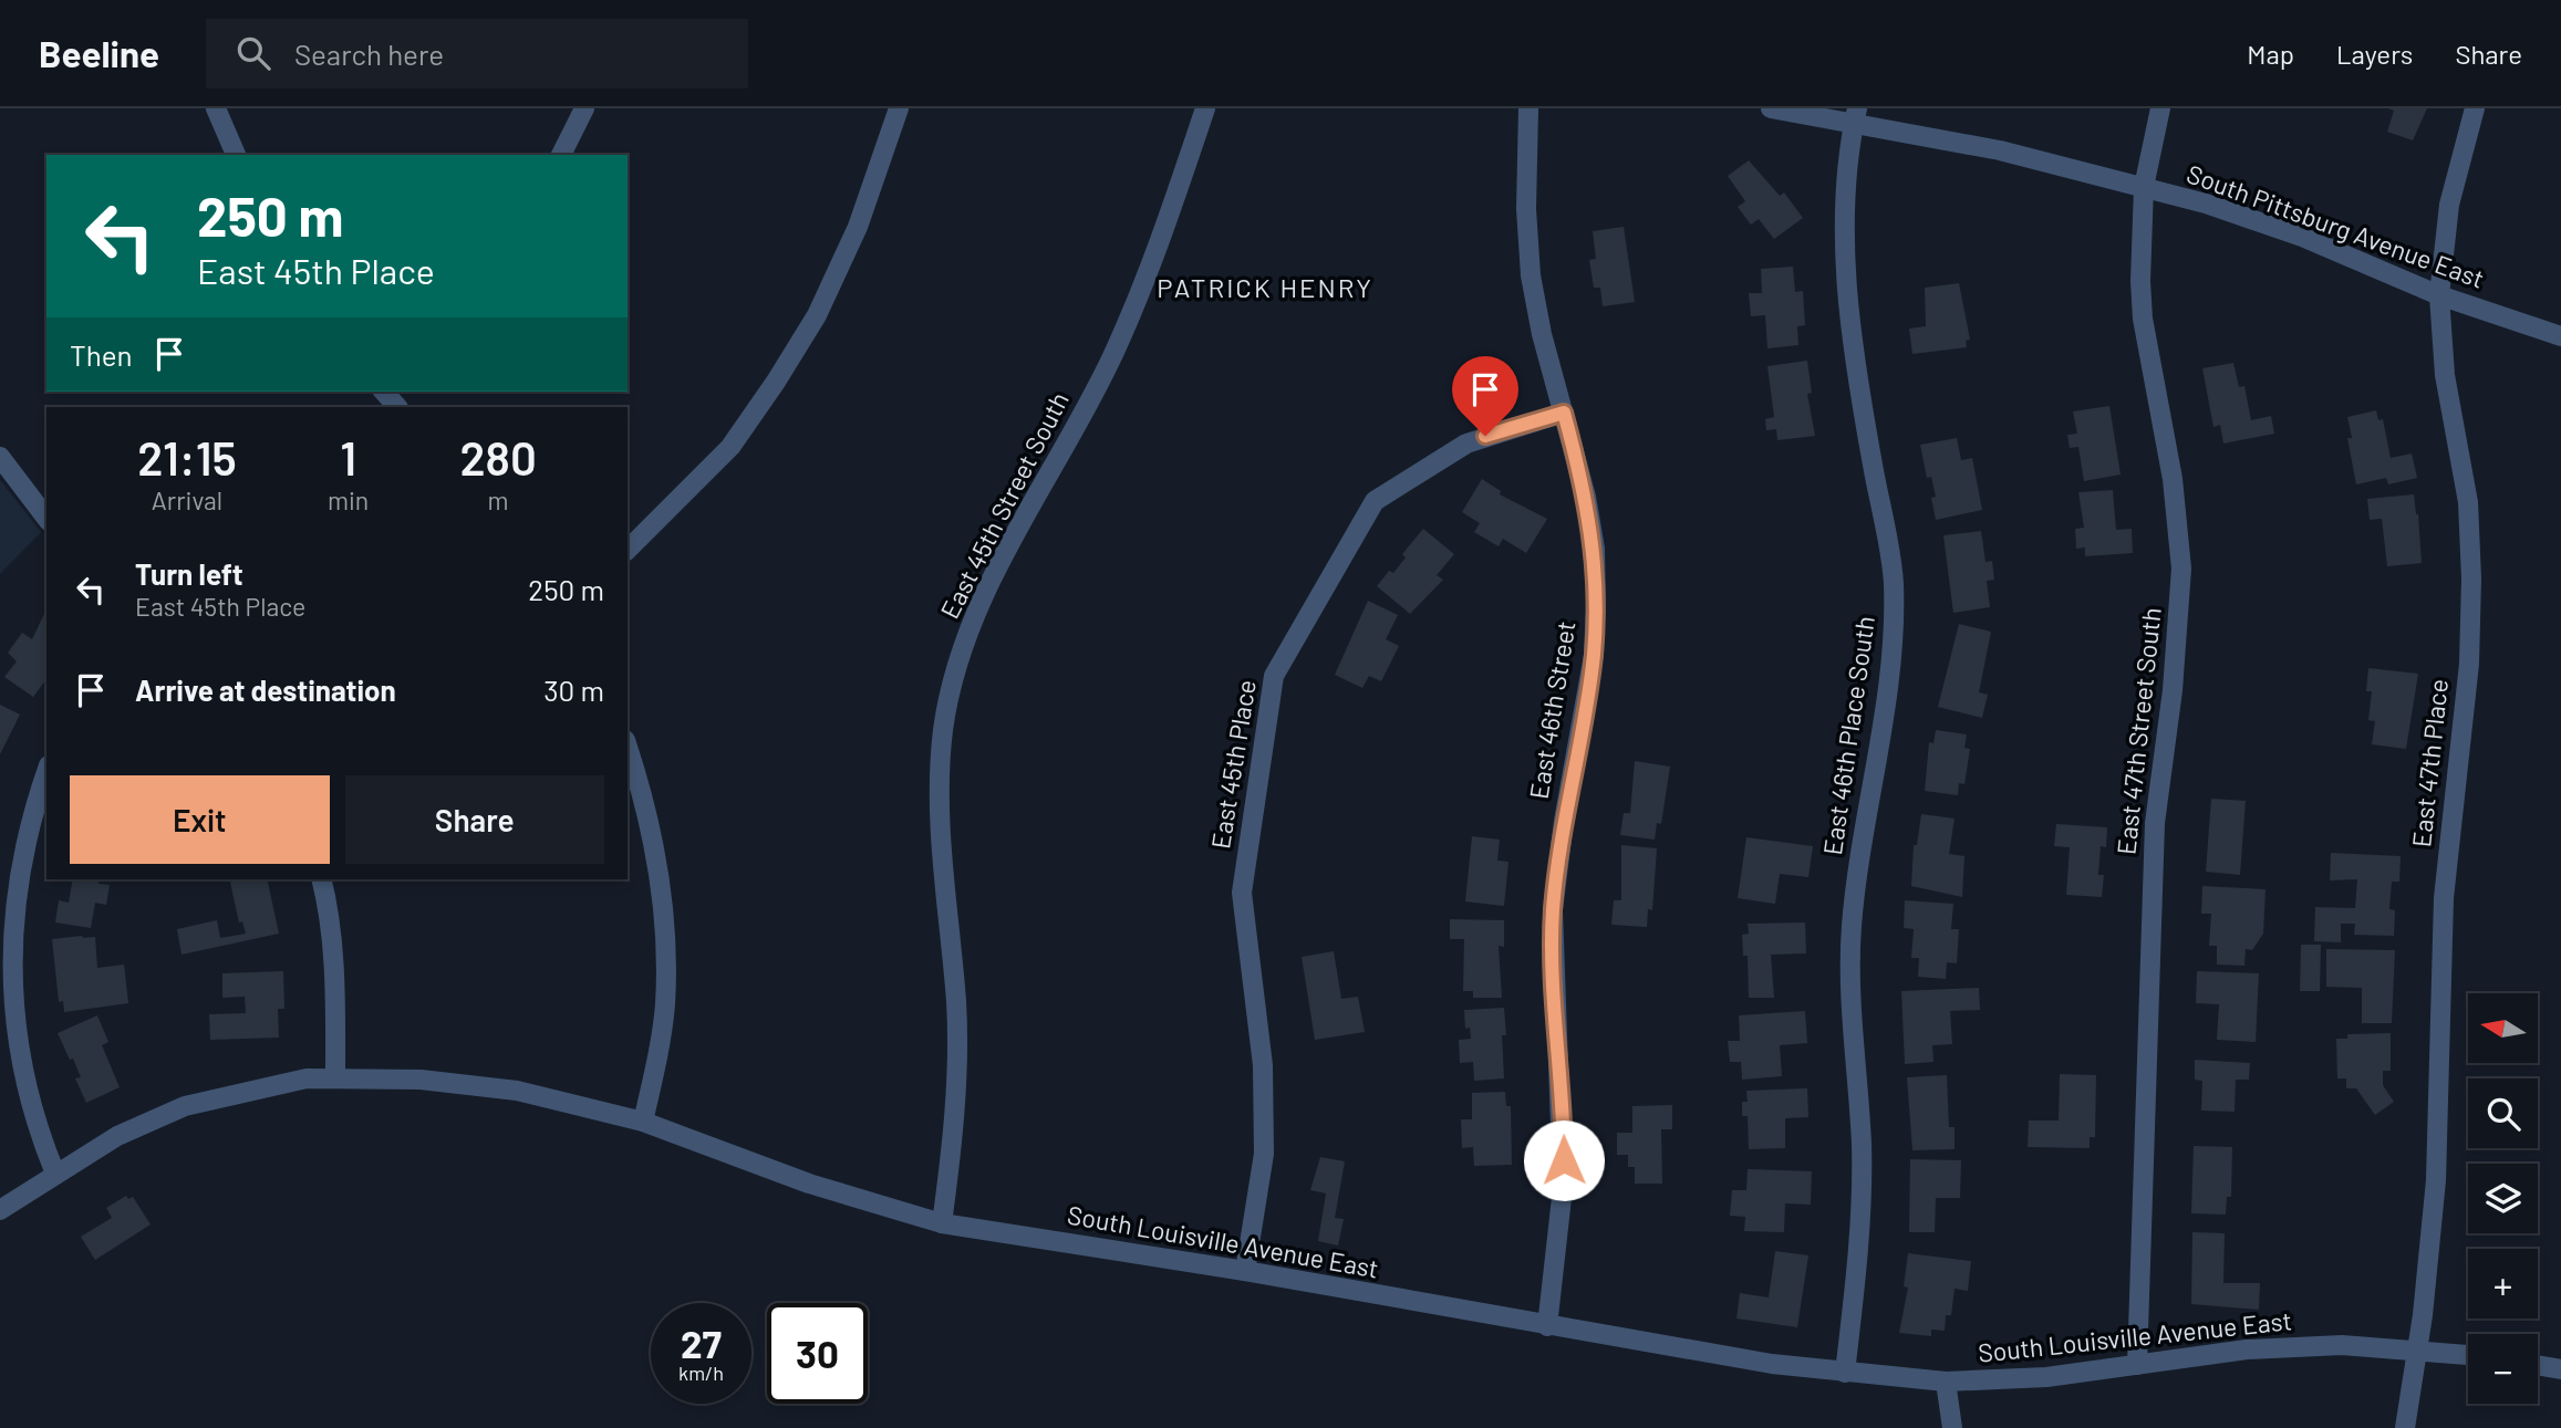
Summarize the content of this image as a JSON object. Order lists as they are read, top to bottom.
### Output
{
  "streets": {
    "street": [
      "South Pittsburg Avenue East",
      "East 45th Street South",
      "East 46th Street",
      "East 47th Street South",
      "East 46th Place South",
      "East 47th Place",
      "East 45th Place",
      "South Louisville Avenue East"
    ]
  },
  "crossings": [
    ["South Pittsburg Avenue East", "East 47th Street South"],
    ["South Pittsburg Avenue East", "East 46th Place South"],
    ["South Pittsburg Avenue East", "East 47th Place"],
    ["East 45th Street South", "South Louisville Avenue East"],
    ["East 46th Street", "East 45th Place"],
    ["East 46th Street", "South Louisville Avenue East"],
    ["East 47th Street South", "South Louisville Avenue East"],
    ["East 46th Place South", "South Louisville Avenue East"],
    ["East 47th Place", "South Louisville Avenue East"],
    ["East 45th Place", "South Louisville Avenue East"]
  ],
  "districts": ["PATRICK HENRY"],
  "north": "left",
  "page": {
    "header": "Beeline",
    "search": "Search here",
    "nav": ["Map", "Layers", "Share"],
    "turn": ["250 m", "East 45th Place"],
    "then": "Then",
    "eta": [
      "21:15",
      "Arrival",
      "1",
      "min",
      "280",
      "m"
    ],
    "list": [
      {
        "name": "Turn left",
        "note": "East 45th Place",
        "value": "250 m"
      },
      {
        "name": "Arrive at destination",
        "value": "30 m"
      }
    ],
    "buttons": ["Exit", "Share"],
    "map_buttons": ["+", "−"],
    "speed": "27 km/h",
    "limit": "30"
  }
}
